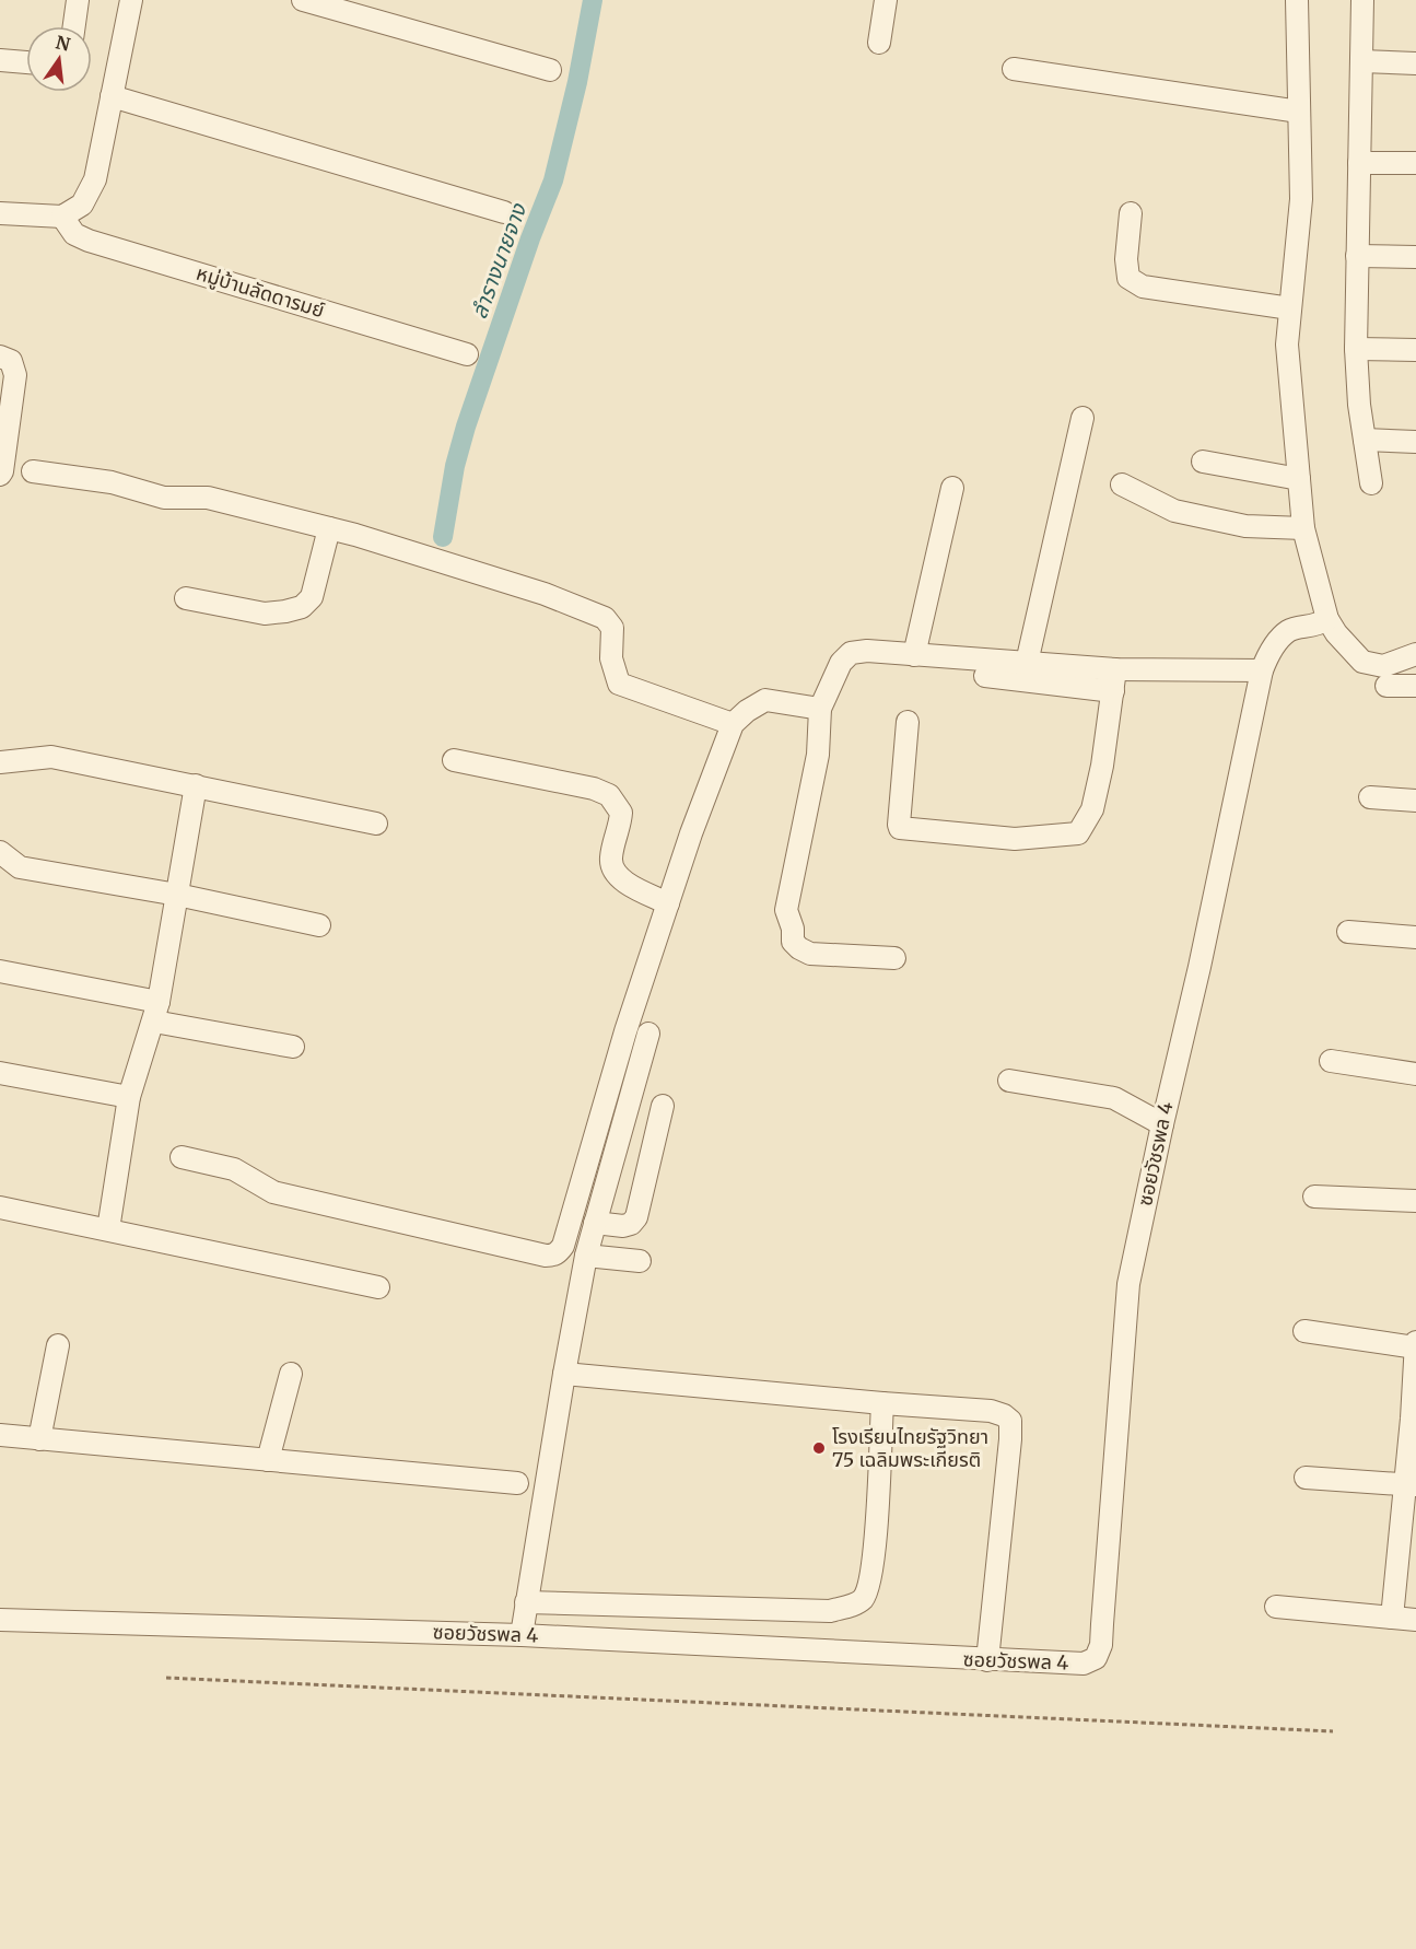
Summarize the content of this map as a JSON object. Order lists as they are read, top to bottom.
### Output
{
  "streets": {
    "street": ["หมู่บ้านลัดดารมย์", "ซอยวัชรพล 4"]
  },
  "water": ["ลำรางนายจาง"],
  "places": ["โรงเรียนไทยรัฐวิทยา 75 เฉลิมพระเกียรติ"],
  "north": "top"
}
